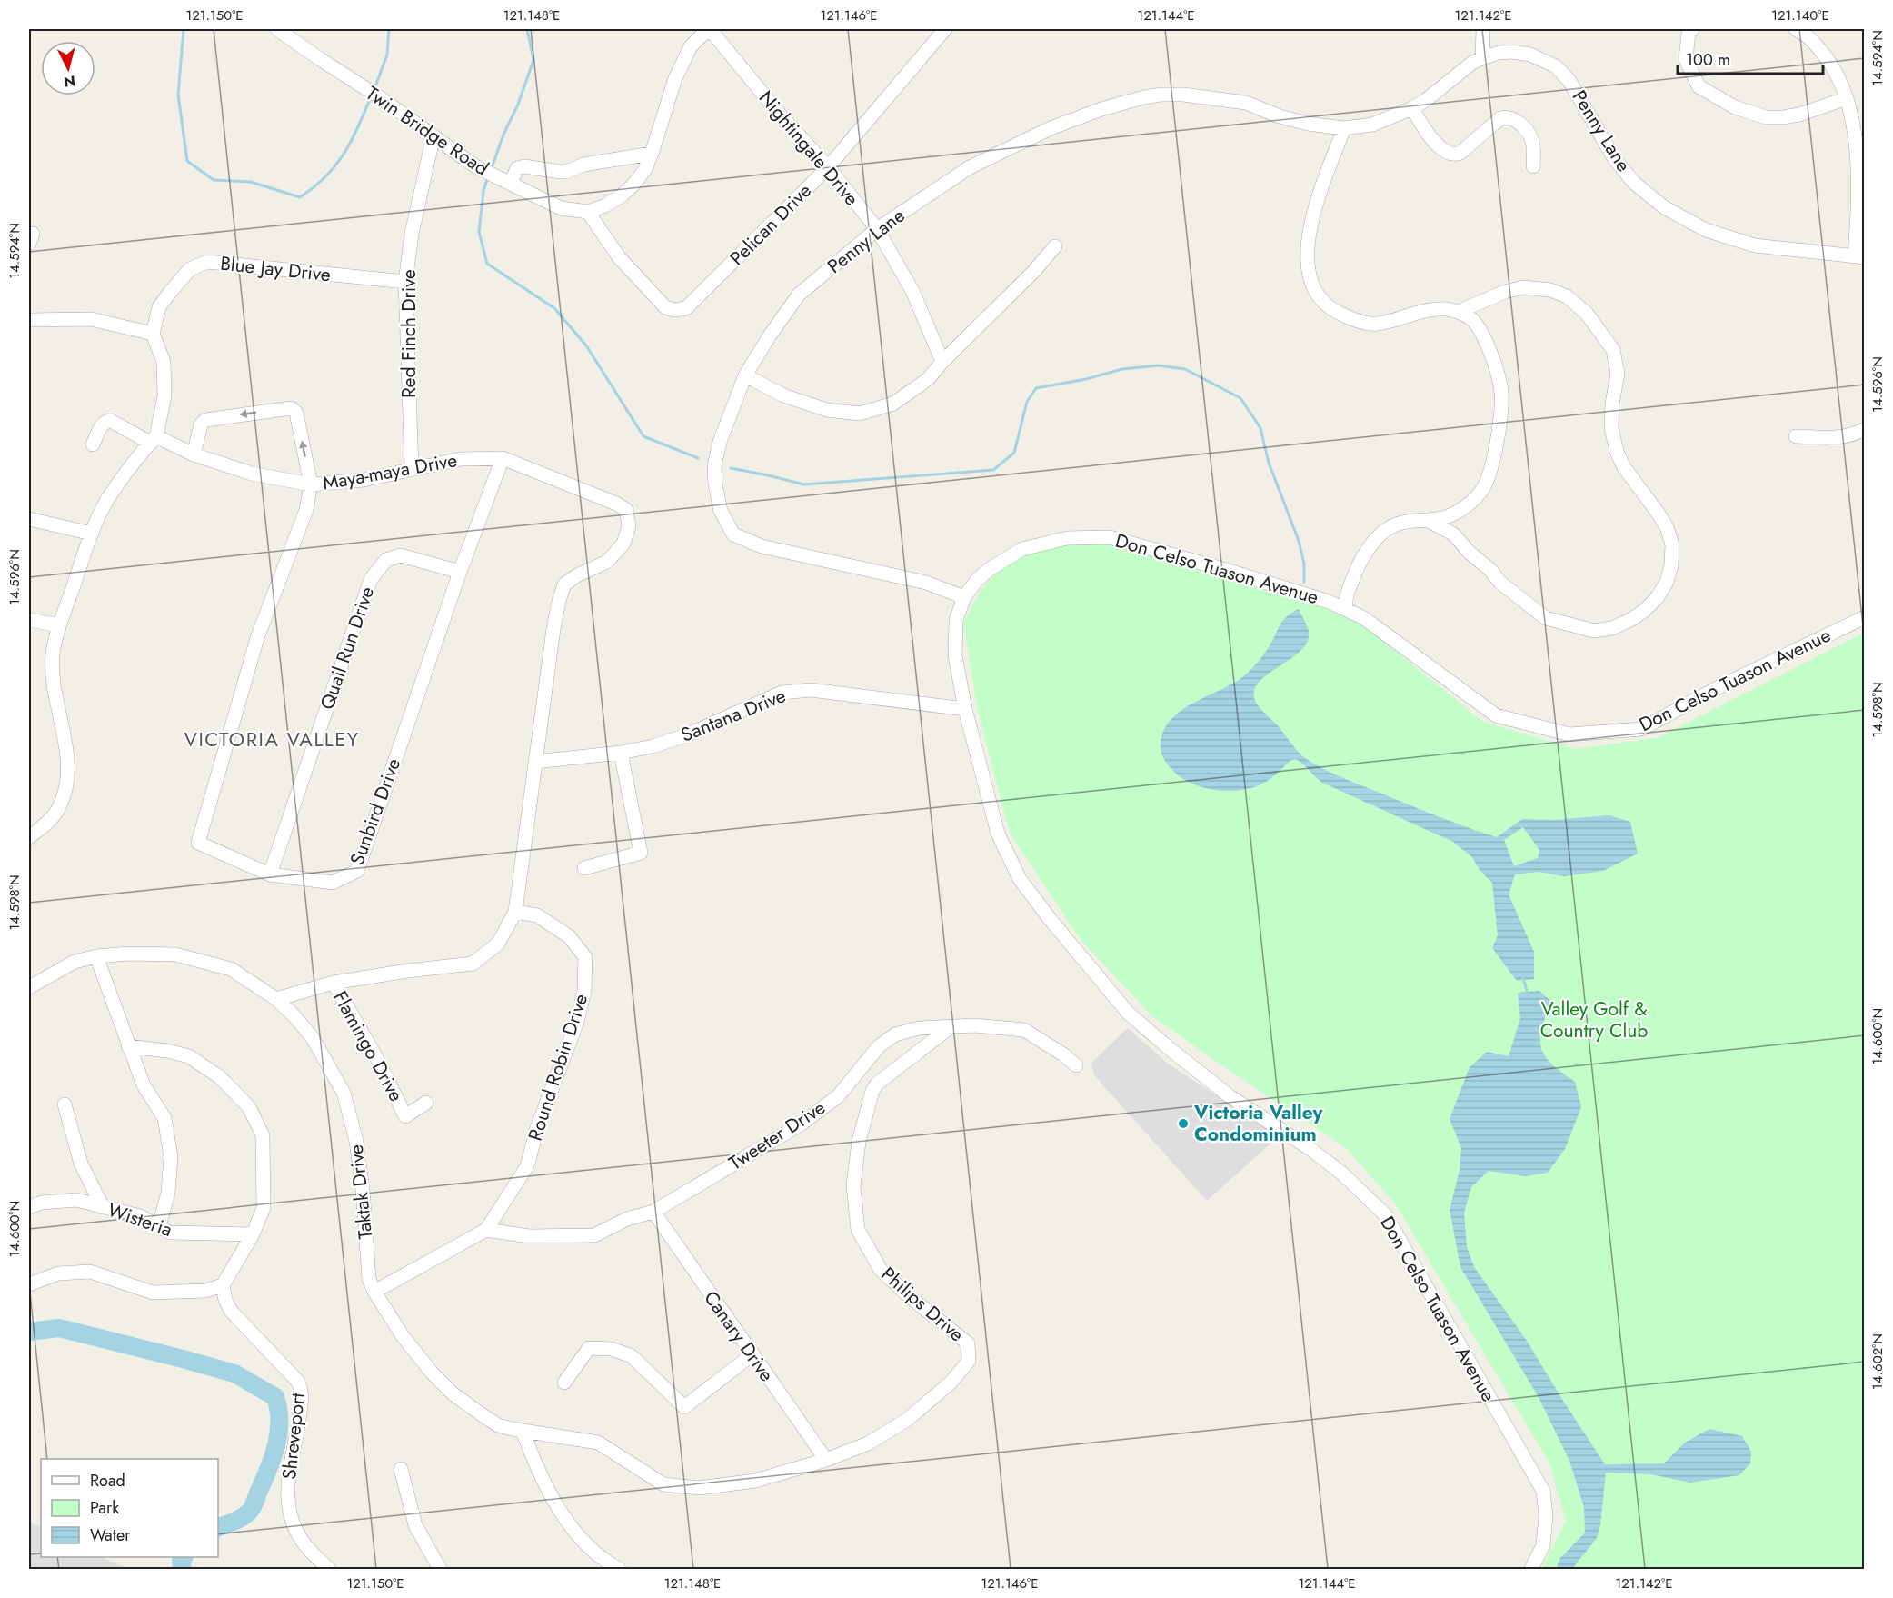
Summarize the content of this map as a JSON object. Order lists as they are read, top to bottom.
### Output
{
  "streets": {
    "street": [
      "Twin Bridge Road",
      "Penny Lane",
      "Nightingale Drive",
      "Pelican Drive",
      "Blue Jay Drive",
      "Red Finch Drive",
      "Maya-maya Drive",
      "Don Celso Tuason Avenue",
      "Quail Run Drive",
      "Santana Drive",
      "Sunbird Drive",
      "Flamingo Drive",
      "Round Robin Drive",
      "Tweeter Drive",
      "Taktak Drive",
      "Wisteria",
      "Philips Drive",
      "Canary Drive",
      "Shreveport"
    ]
  },
  "crossings": [
    ["Twin Bridge Road", "Pelican Drive"],
    ["Twin Bridge Road", "Red Finch Drive"],
    ["Penny Lane", "Nightingale Drive"],
    ["Penny Lane", "Don Celso Tuason Avenue"],
    ["Nightingale Drive", "Pelican Drive"],
    ["Blue Jay Drive", "Red Finch Drive"],
    ["Red Finch Drive", "Maya-maya Drive"],
    ["Maya-maya Drive", "Santana Drive"],
    ["Maya-maya Drive", "Sunbird Drive"],
    ["Maya-maya Drive", "Round Robin Drive"],
    ["Don Celso Tuason Avenue", "Santana Drive"],
    ["Quail Run Drive", "Sunbird Drive"],
    ["Round Robin Drive", "Tweeter Drive"],
    ["Round Robin Drive", "Taktak Drive"],
    ["Tweeter Drive", "Philips Drive"],
    ["Tweeter Drive", "Canary Drive"],
    ["Taktak Drive", "Philips Drive"],
    ["Philips Drive", "Canary Drive"]
  ],
  "districts": ["VICTORIA VALLEY"],
  "parks": ["Valley Golf & Country Club"],
  "places": ["Victoria Valley Condominium"],
  "legend": ["Road", "Park", "Water"],
  "scale_bar": "100 m",
  "north": "bottom",
  "coordinates": [
    "121.150°E",
    "121.148°E",
    "121.146°E",
    "121.144°E",
    "121.142°E",
    "121.140°E",
    "14.594°N",
    "14.596°N",
    "14.598°N",
    "14.600°N",
    "14.602°N"
  ]
}
